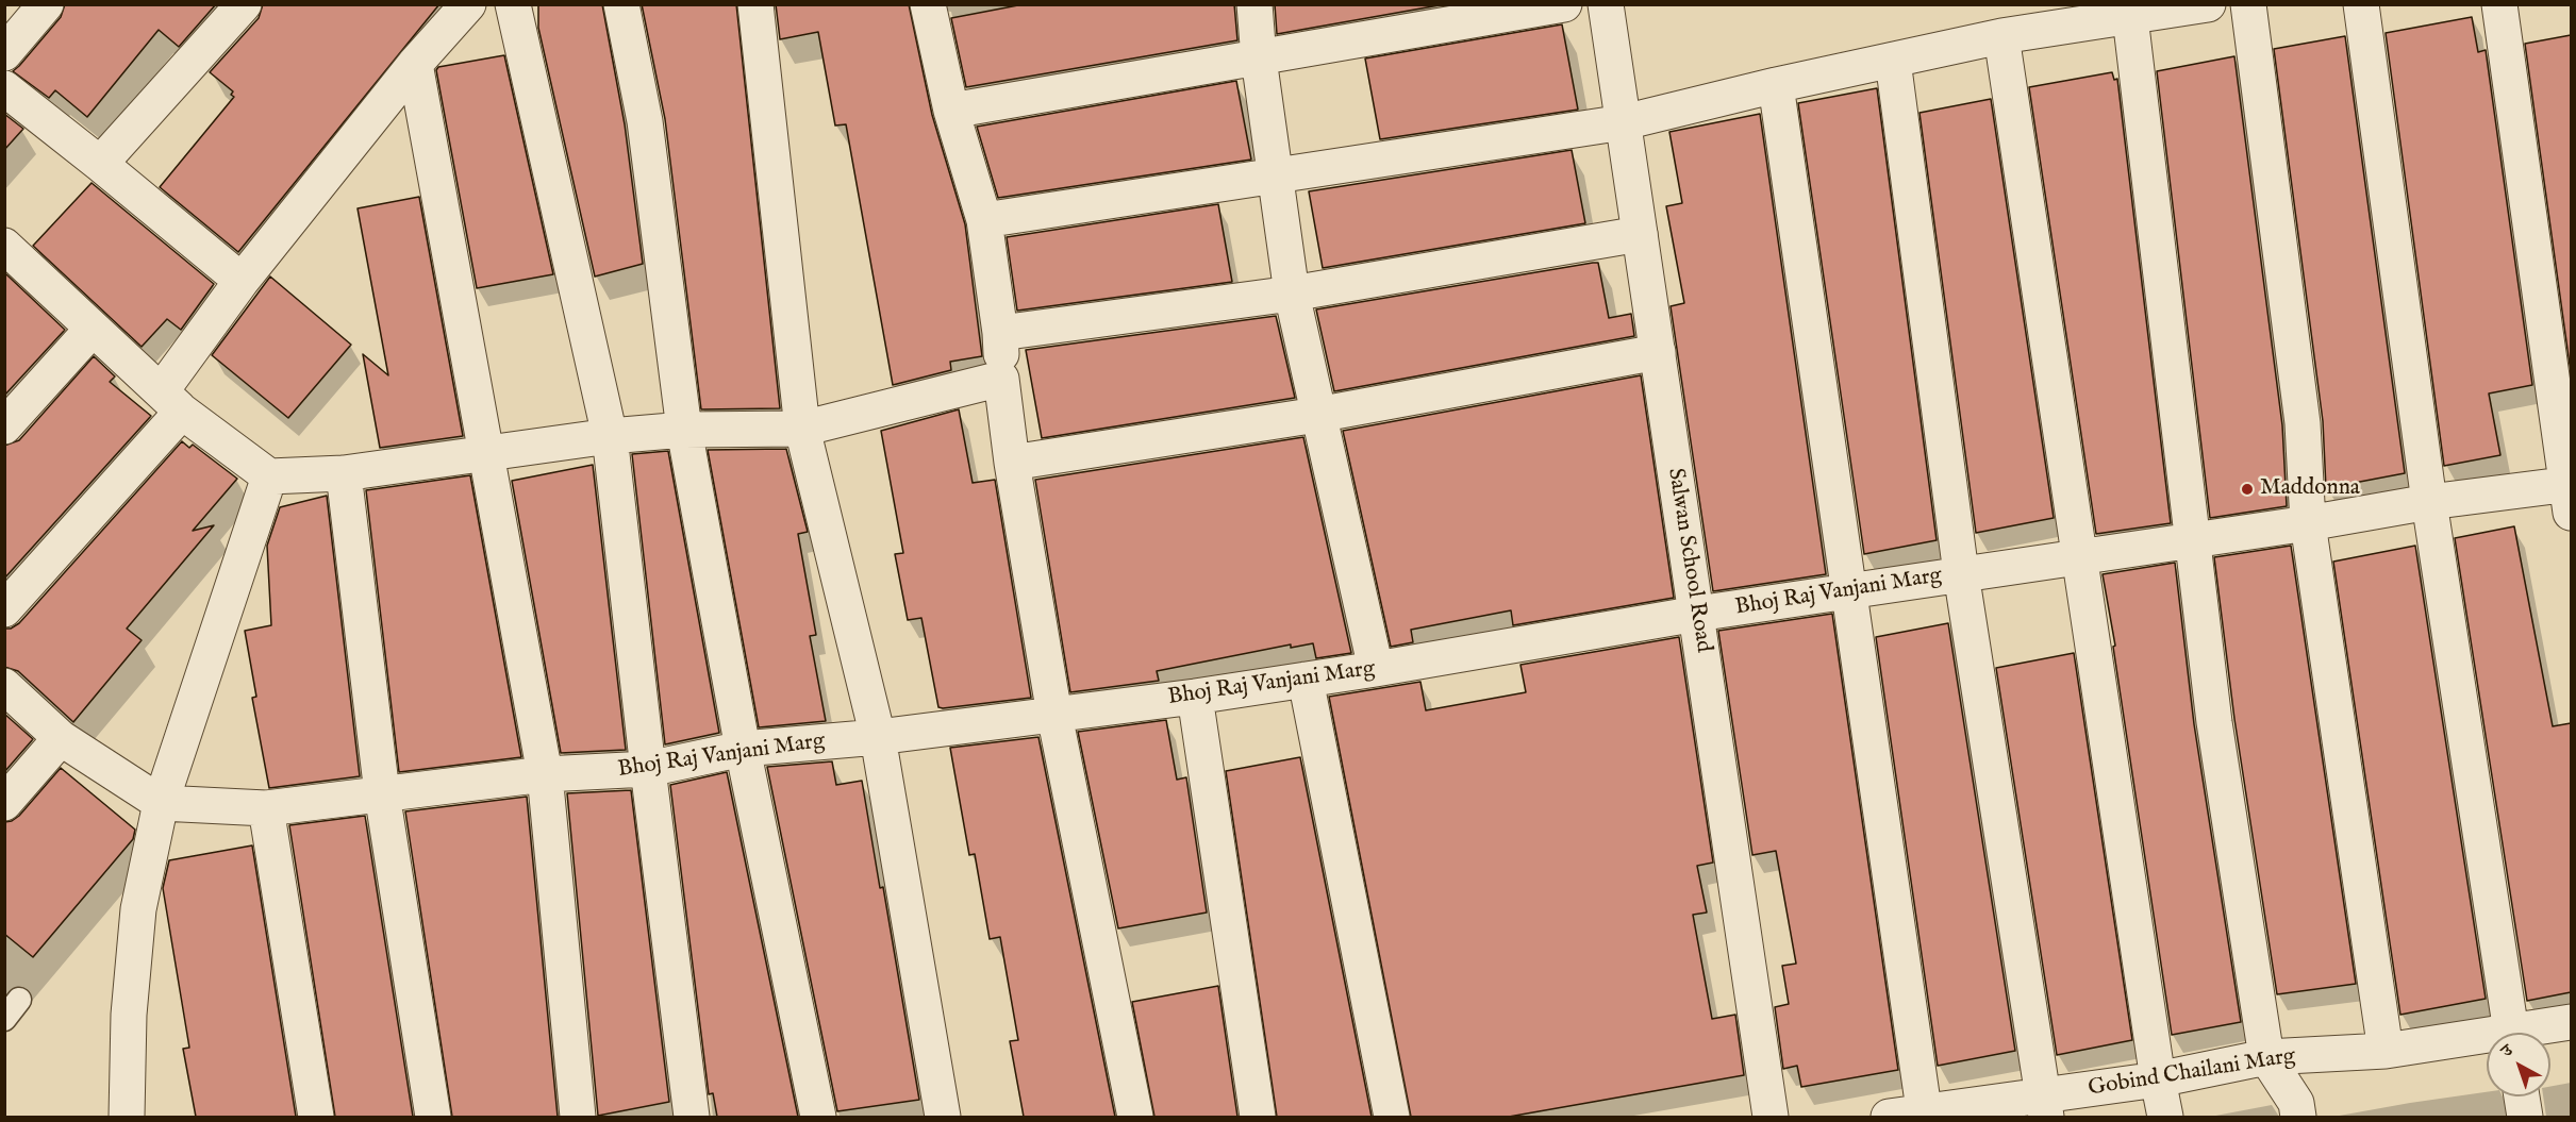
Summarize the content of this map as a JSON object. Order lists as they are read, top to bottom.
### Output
{
  "streets": {
    "street": ["Salwan School Road", "Bhoj Raj Vanjani Marg", "Gobind Chailani Marg"]
  },
  "crossings": [
    ["Salwan School Road", "Bhoj Raj Vanjani Marg"]
  ],
  "places": ["Maddonna"],
  "north": "top left"
}
